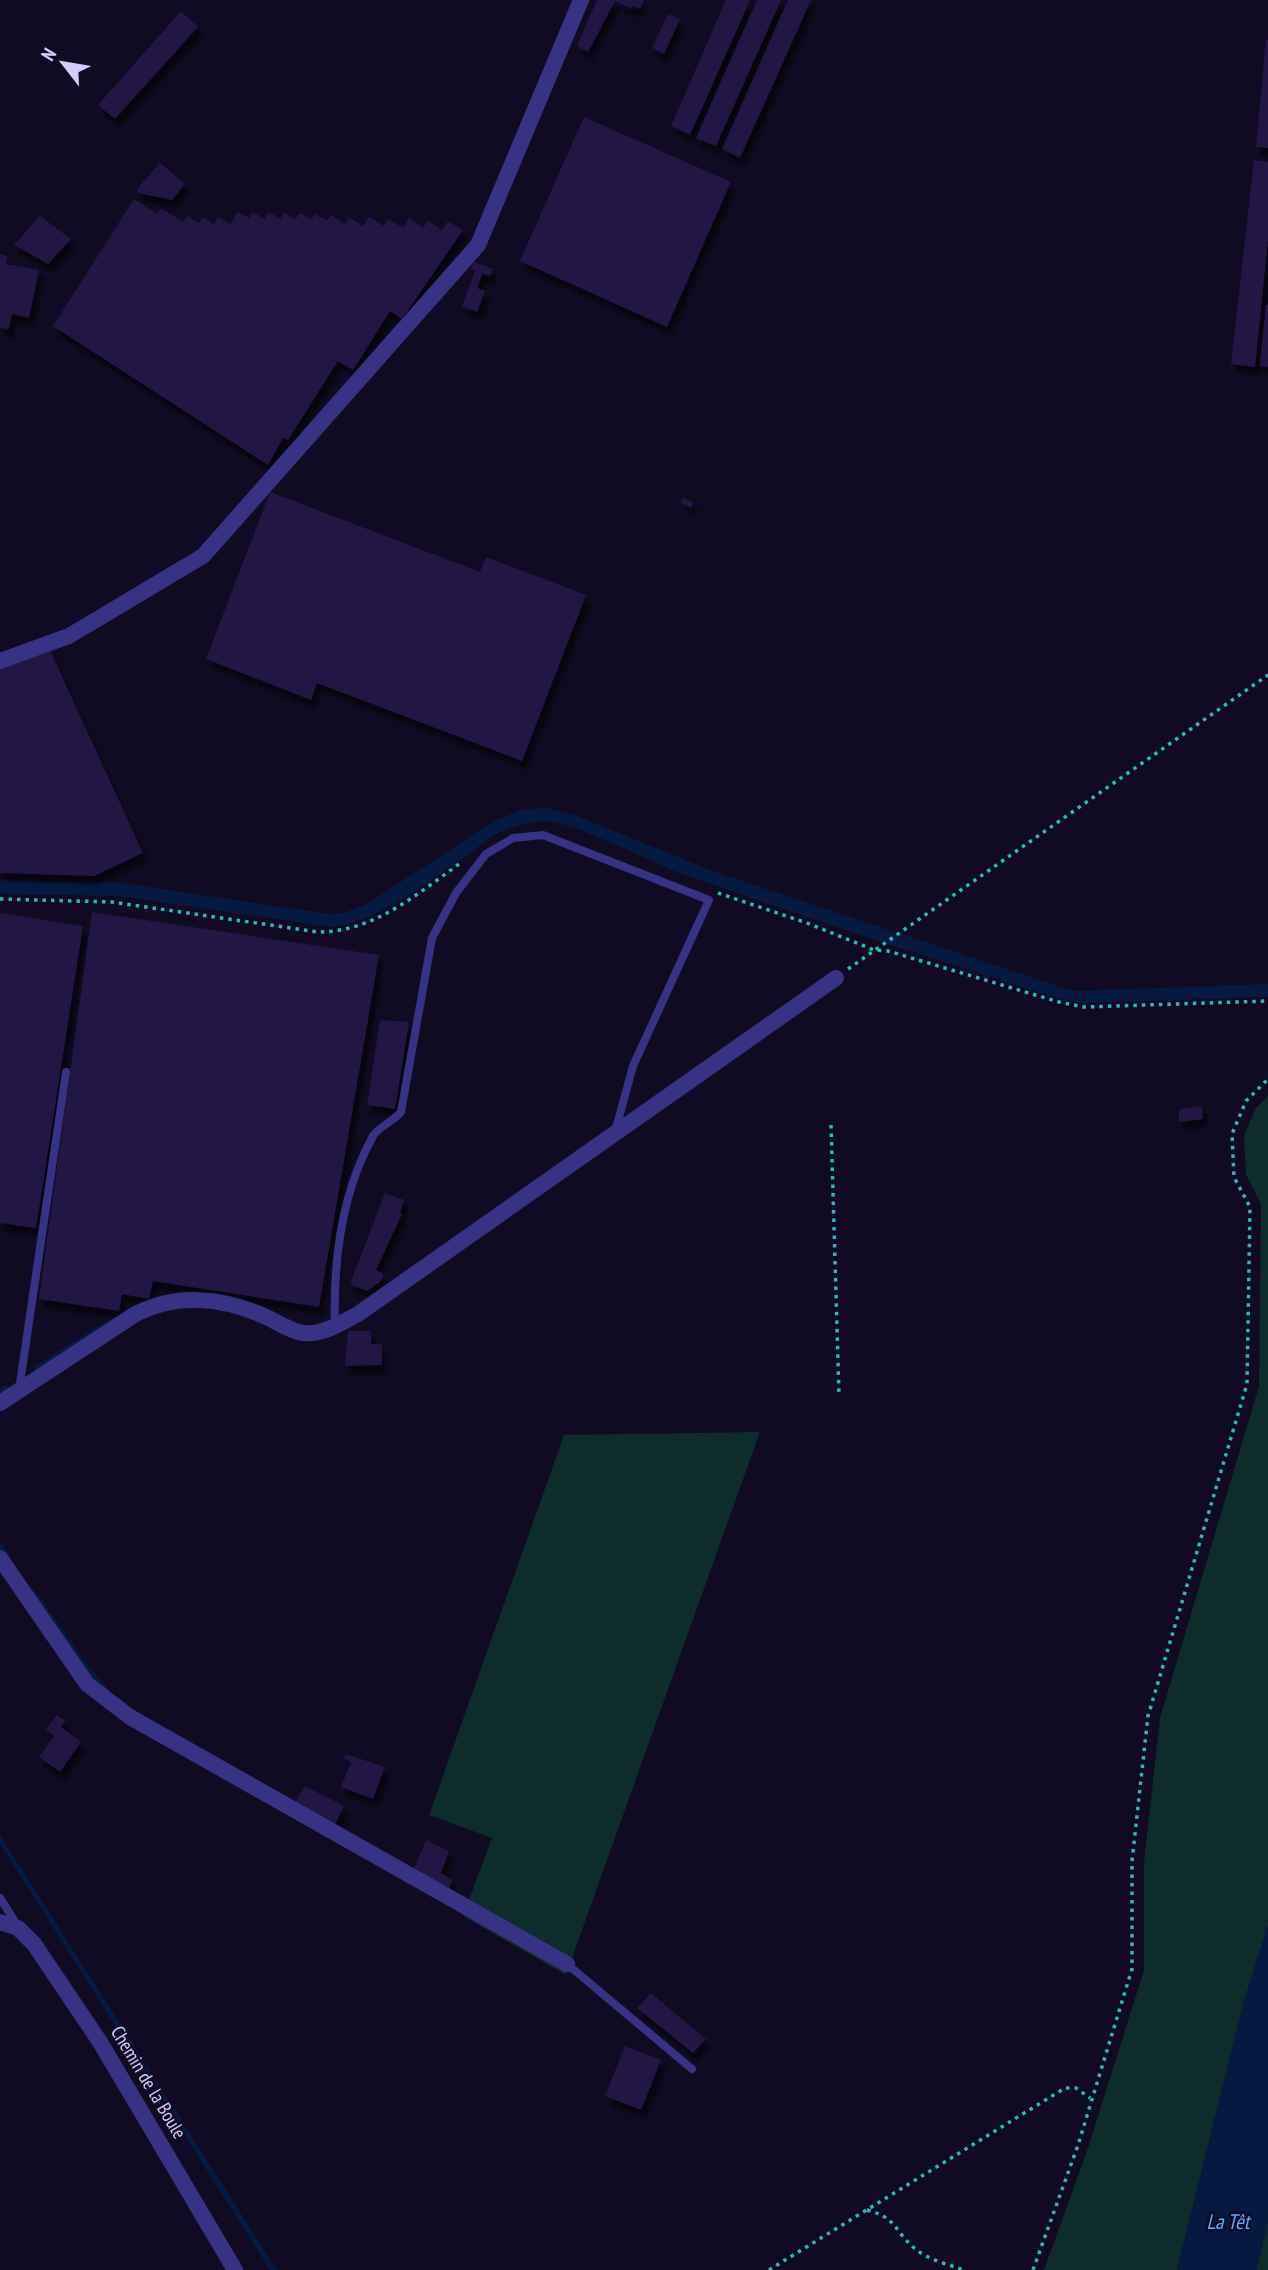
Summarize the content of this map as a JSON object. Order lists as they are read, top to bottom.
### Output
{
  "streets": {
    "street": ["Chemin de la Boule"]
  },
  "water": ["La Têt"],
  "north": "top left"
}
